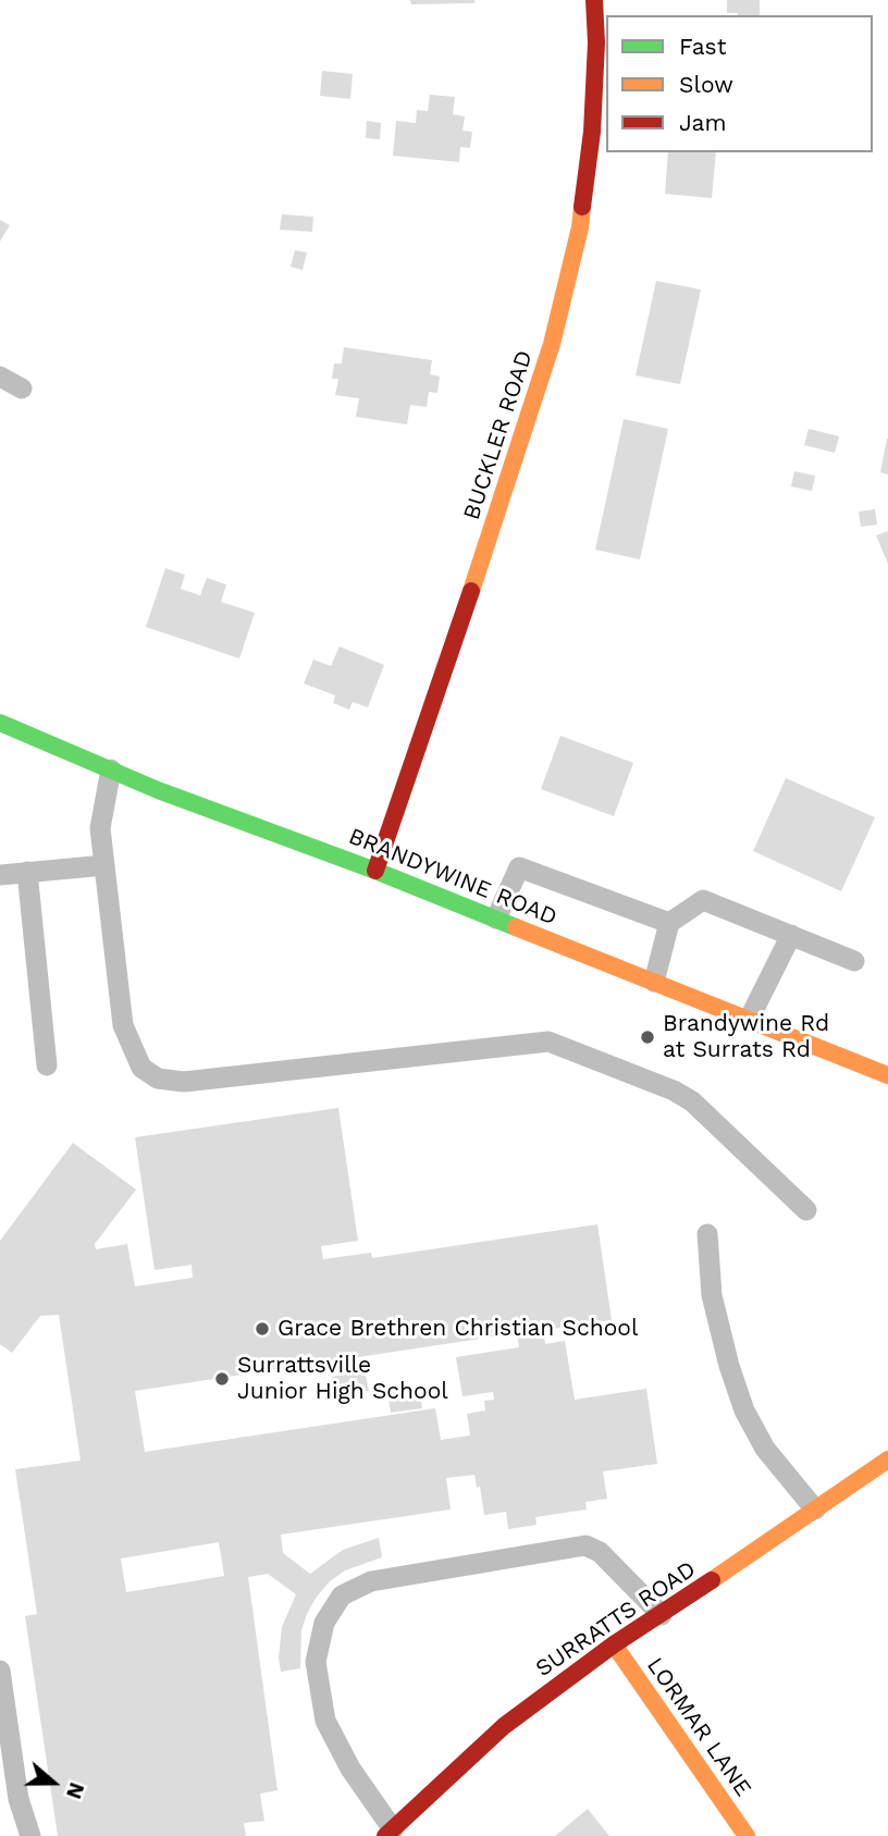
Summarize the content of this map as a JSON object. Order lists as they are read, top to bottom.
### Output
{
  "streets": {
    "main road": [
      "BUCKLER ROAD",
      "BRANDYWINE ROAD",
      "SURRATTS ROAD",
      "LORMAR LANE"
    ]
  },
  "crossings": [
    ["BUCKLER ROAD", "BRANDYWINE ROAD"],
    ["SURRATTS ROAD", "LORMAR LANE"]
  ],
  "places": ["Brandywine Rd at Surrats Rd", "Grace Brethren Christian School", "Surrattsville Junior High School"],
  "legend": ["Fast", "Slow", "Jam"],
  "north": "right"
}
